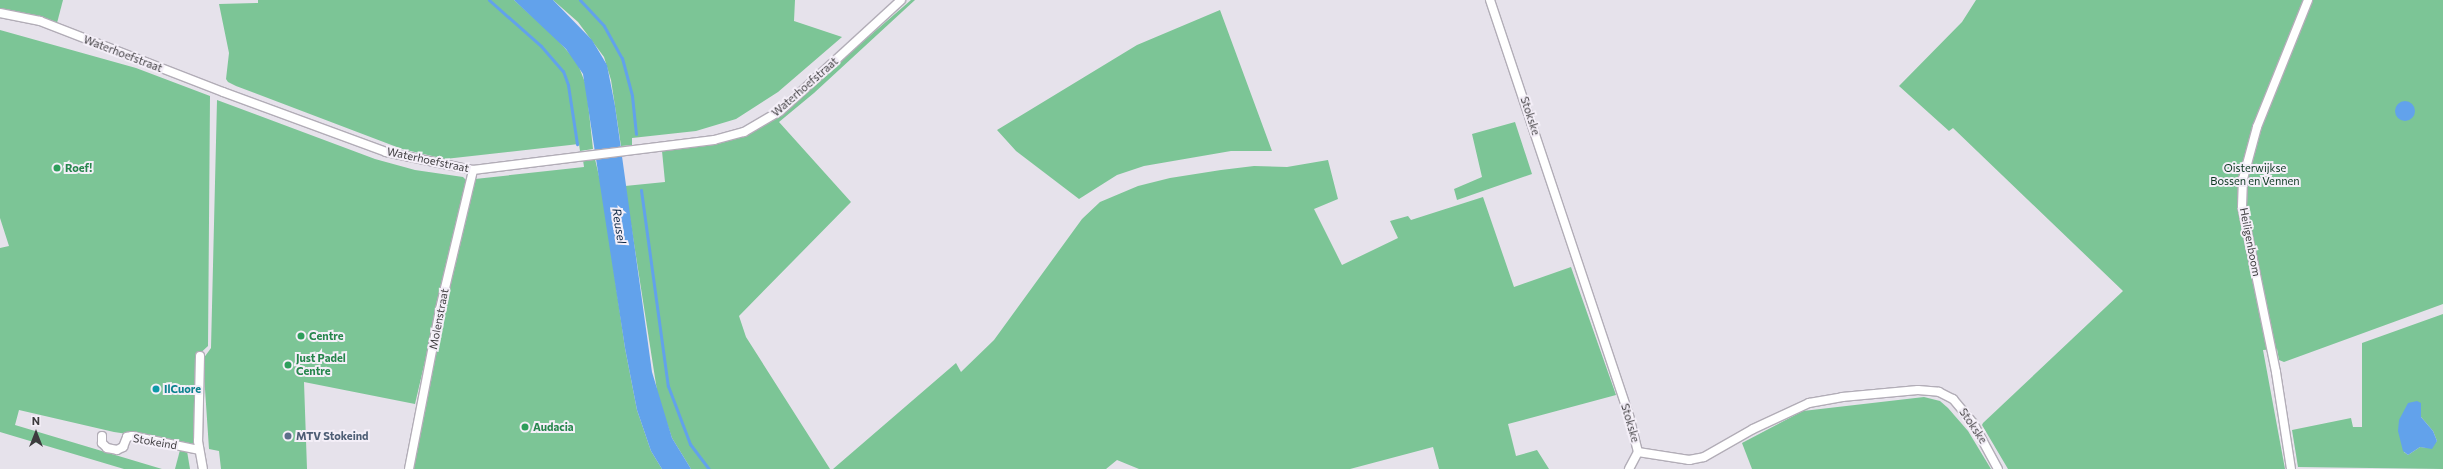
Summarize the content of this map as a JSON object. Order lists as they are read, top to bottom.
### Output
{
  "streets": {
    "street": [
      "Waterhoefstraat",
      "Stokske",
      "Heiligenboom",
      "Molenstraat",
      "Stokeind"
    ]
  },
  "crossings": [
    ["Waterhoefstraat", "Molenstraat"]
  ],
  "water": ["Reusel"],
  "parks": ["Oisterwijkse Bossen en Vennen"],
  "places": [
    "Roef!",
    "Centre",
    "Just Padel Centre",
    "IlCuore",
    "Audacia",
    "MTV Stokeind"
  ],
  "north": "top"
}
